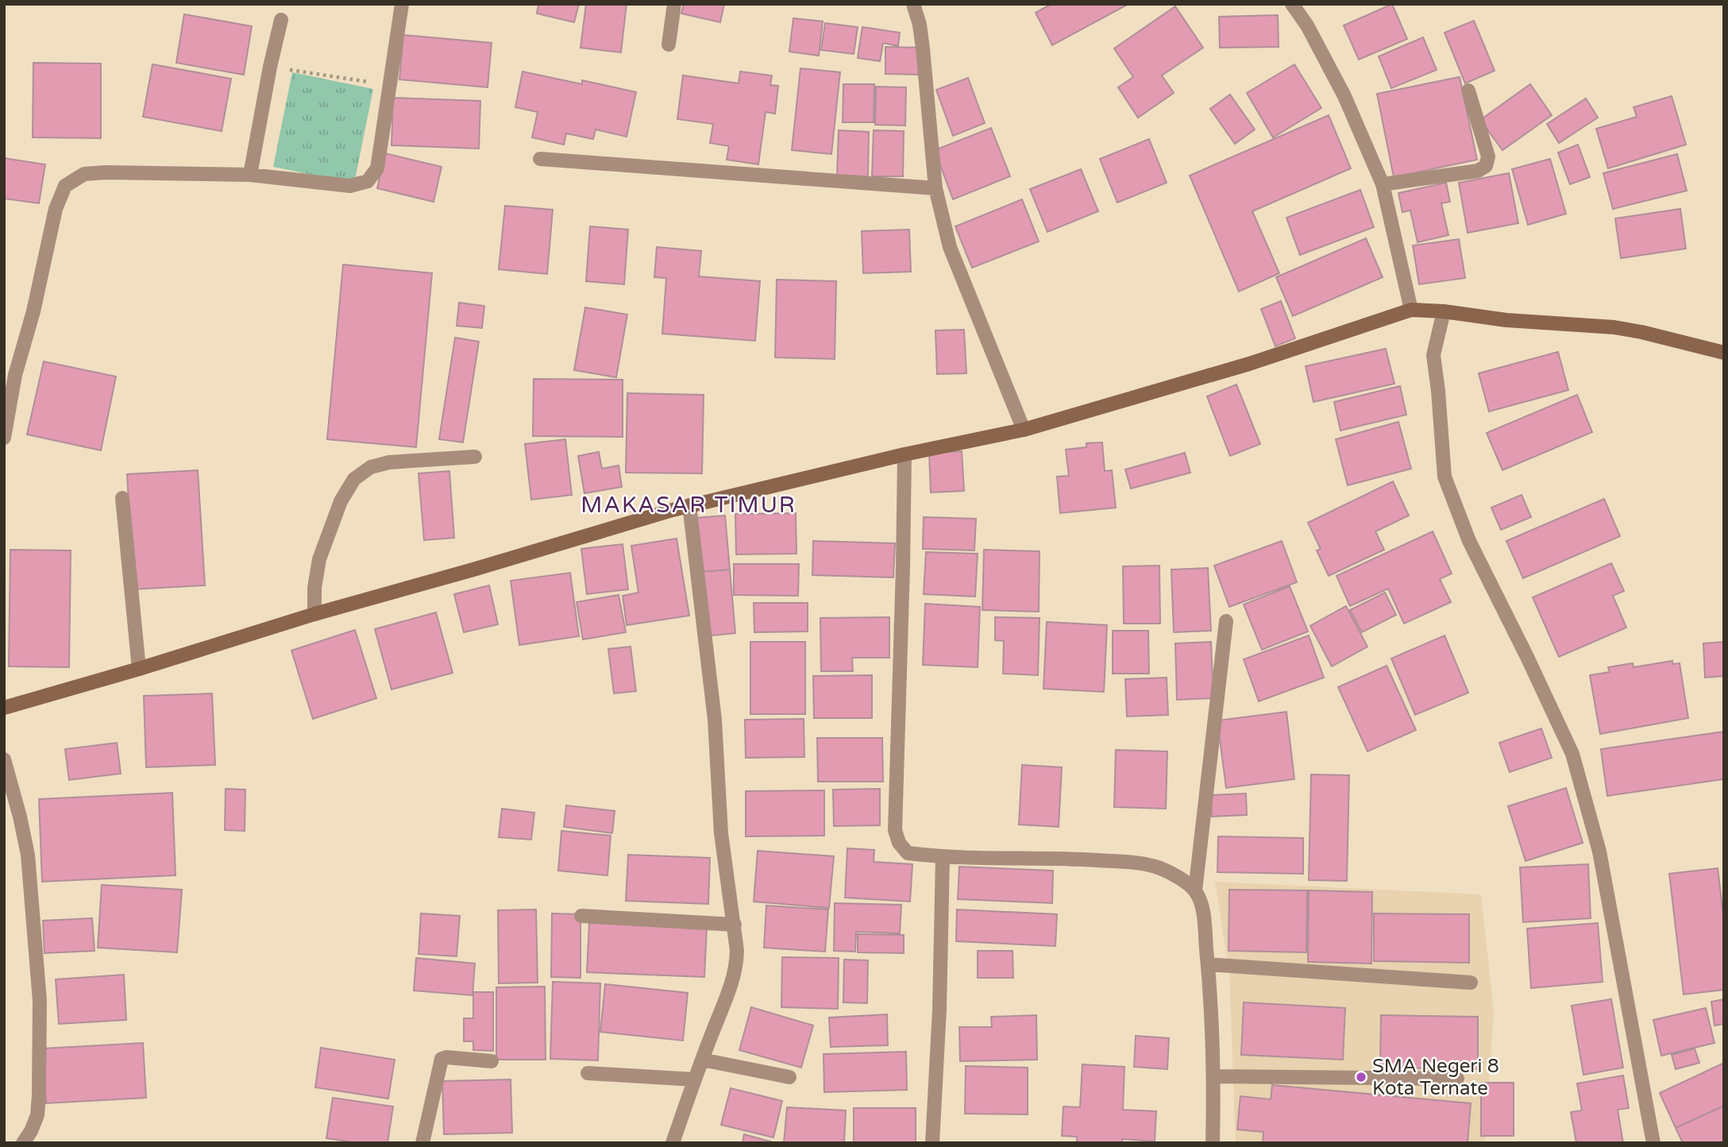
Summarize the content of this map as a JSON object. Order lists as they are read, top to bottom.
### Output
{
  "districts": ["MAKASAR TIMUR"],
  "places": ["SMA Negeri 8 Kota Ternate"]
}
